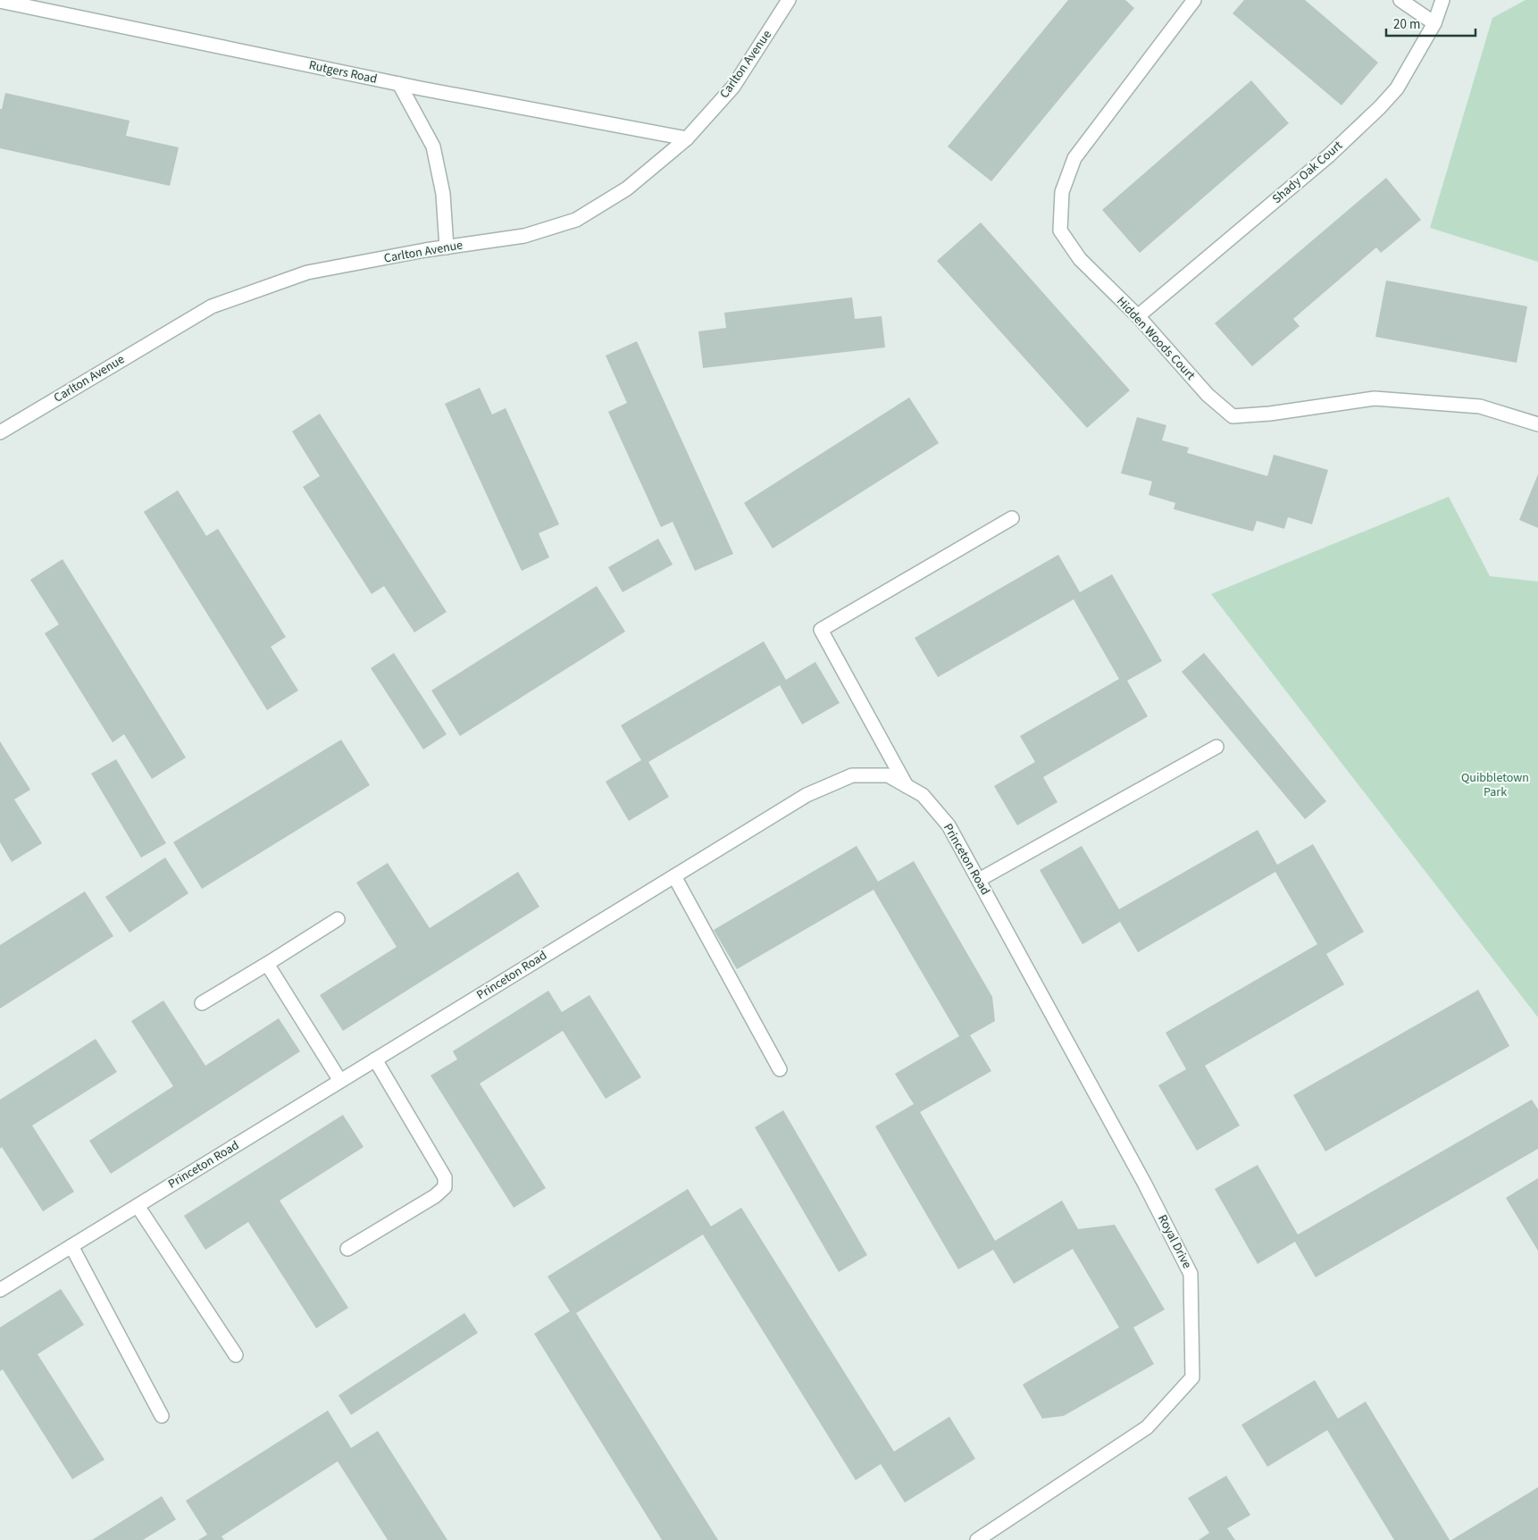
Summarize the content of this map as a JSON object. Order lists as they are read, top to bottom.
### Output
{
  "streets": {
    "street": [
      "Carlton Avenue",
      "Rutgers Road",
      "Shady Oak Court",
      "Hidden Woods Court",
      "Princeton Road",
      "Royal Drive"
    ]
  },
  "crossings": [
    ["Carlton Avenue", "Rutgers Road"],
    ["Shady Oak Court", "Hidden Woods Court"],
    ["Princeton Road", "Royal Drive"]
  ],
  "parks": ["Quibbletown Park"],
  "scale_bar": "20 m"
}
